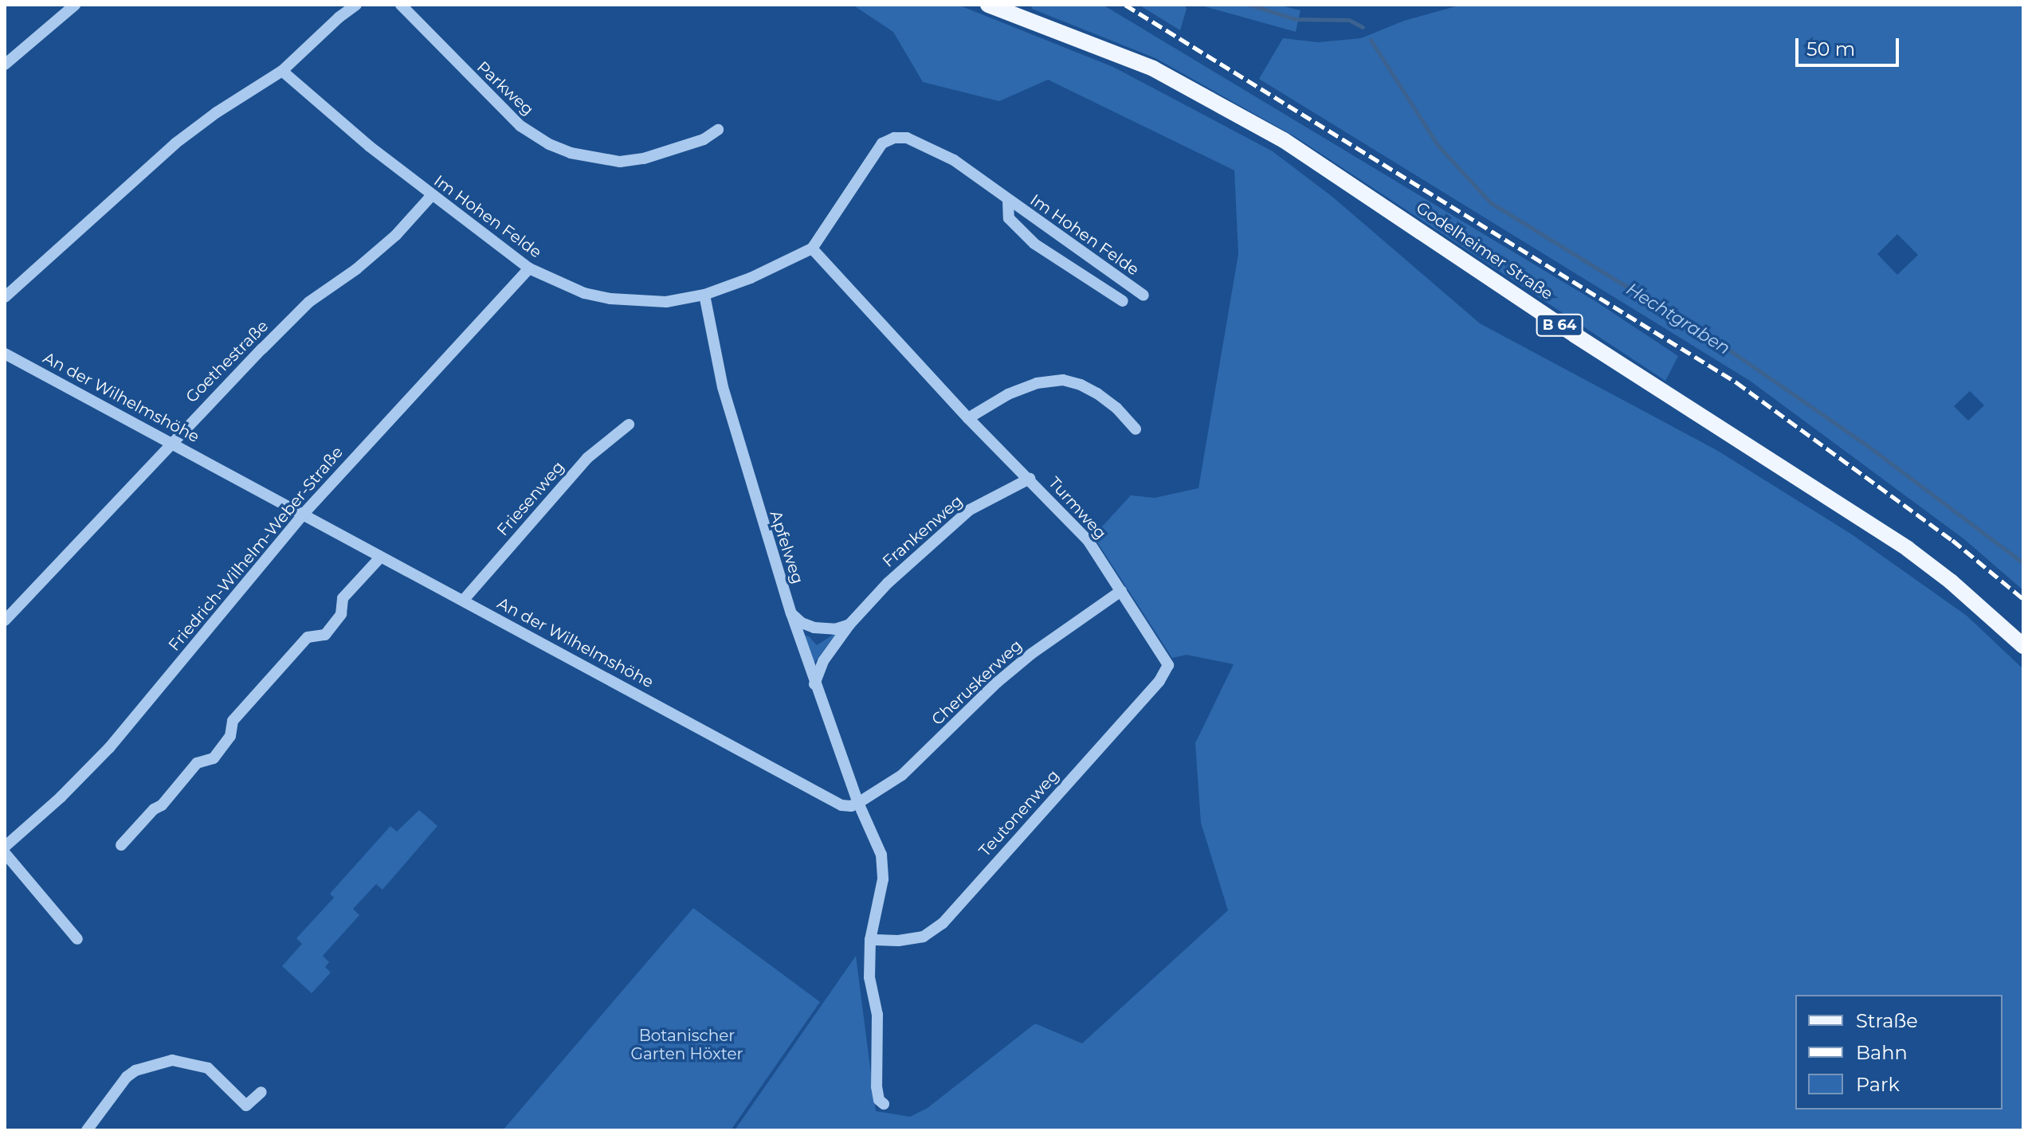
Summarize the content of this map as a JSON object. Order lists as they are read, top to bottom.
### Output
{
  "streets": {
    "main road": ["Godelheimer Straße", "B 64"],
    "street": [
      "Parkweg",
      "Im Hohen Felde",
      "Goethestraße",
      "An der Wilhelmshöhe",
      "Friesenweg",
      "Turmweg",
      "Frankenweg",
      "Apfelweg",
      "Friedrich-Wilhelm-Weber-Straße",
      "Cheruskerweg",
      "Teutonenweg"
    ]
  },
  "crossings": [
    ["Im Hohen Felde", "Goethestraße"],
    ["Im Hohen Felde", "Turmweg"],
    ["Im Hohen Felde", "Apfelweg"],
    ["Im Hohen Felde", "Friedrich-Wilhelm-Weber-Straße"],
    ["Goethestraße", "An der Wilhelmshöhe"],
    ["An der Wilhelmshöhe", "Friesenweg"],
    ["An der Wilhelmshöhe", "Apfelweg"],
    ["An der Wilhelmshöhe", "Friedrich-Wilhelm-Weber-Straße"],
    ["An der Wilhelmshöhe", "Cheruskerweg"],
    ["Turmweg", "Frankenweg"],
    ["Turmweg", "Cheruskerweg"],
    ["Turmweg", "Teutonenweg"],
    ["Frankenweg", "Apfelweg"],
    ["Apfelweg", "Cheruskerweg"]
  ],
  "water": ["Hechtgraben"],
  "parks": ["Botanischer Garten Höxter"],
  "legend": ["Straße", "Bahn", "Park"],
  "scale_bar": "50 m"
}
